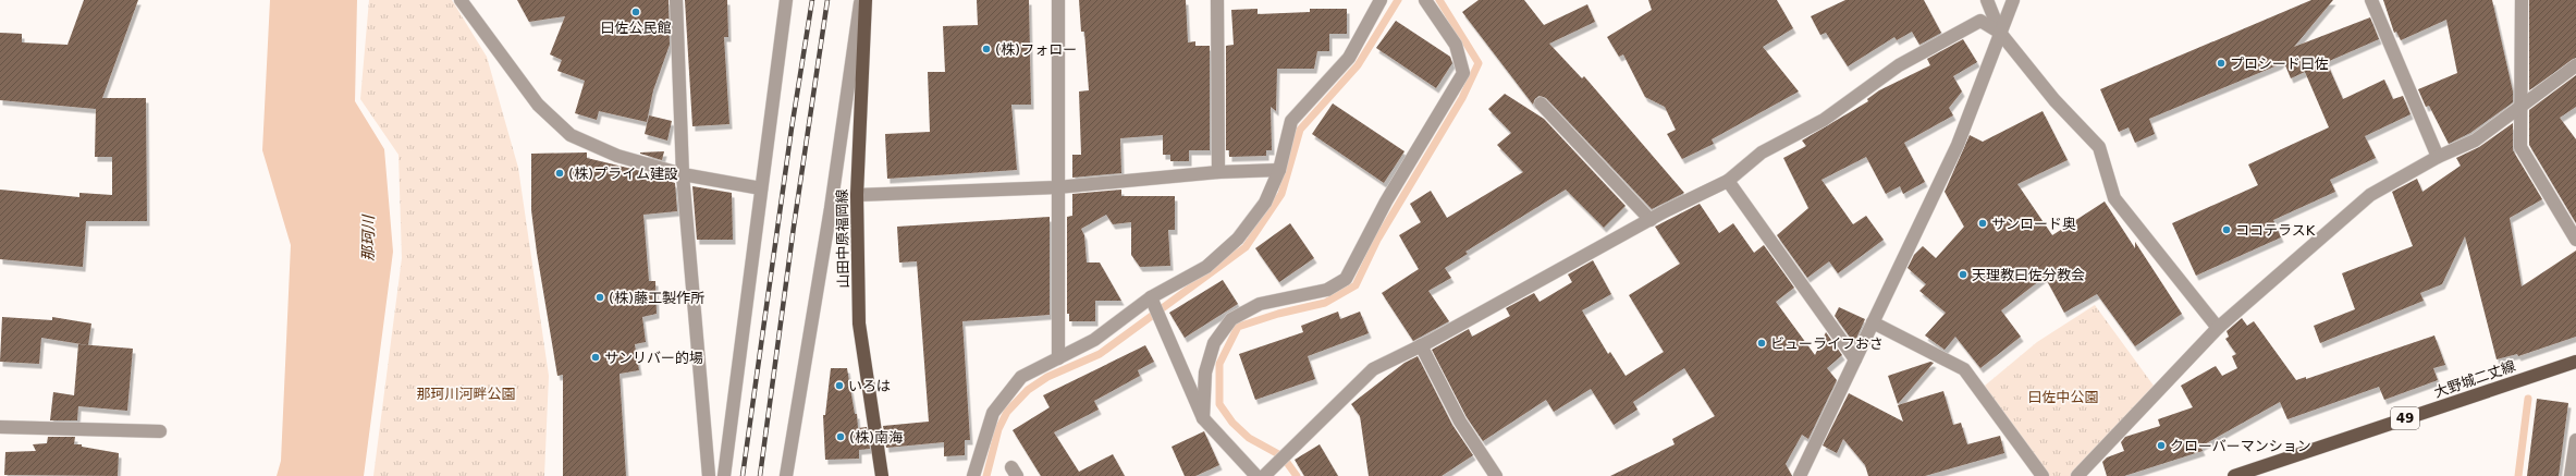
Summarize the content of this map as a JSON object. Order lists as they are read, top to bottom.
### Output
{
  "streets": {
    "main road": ["山田中原福岡線", "大野城二丈線", "49"]
  },
  "water": ["那珂川"],
  "parks": ["那珂川河畔公園", "曰佐中公園"],
  "places": [
    "曰佐公民館",
    "(株)フォロー",
    "プロシード曰佐",
    "(株)プライム建設",
    "サンロード奥",
    "ココテラスK",
    "天理教曰佐分教会",
    "(株)藤工製作所",
    "ビューライフおさ",
    "サンリバー的場",
    "いろは",
    "(株)南海",
    "クローバーマンション"
  ]
}
